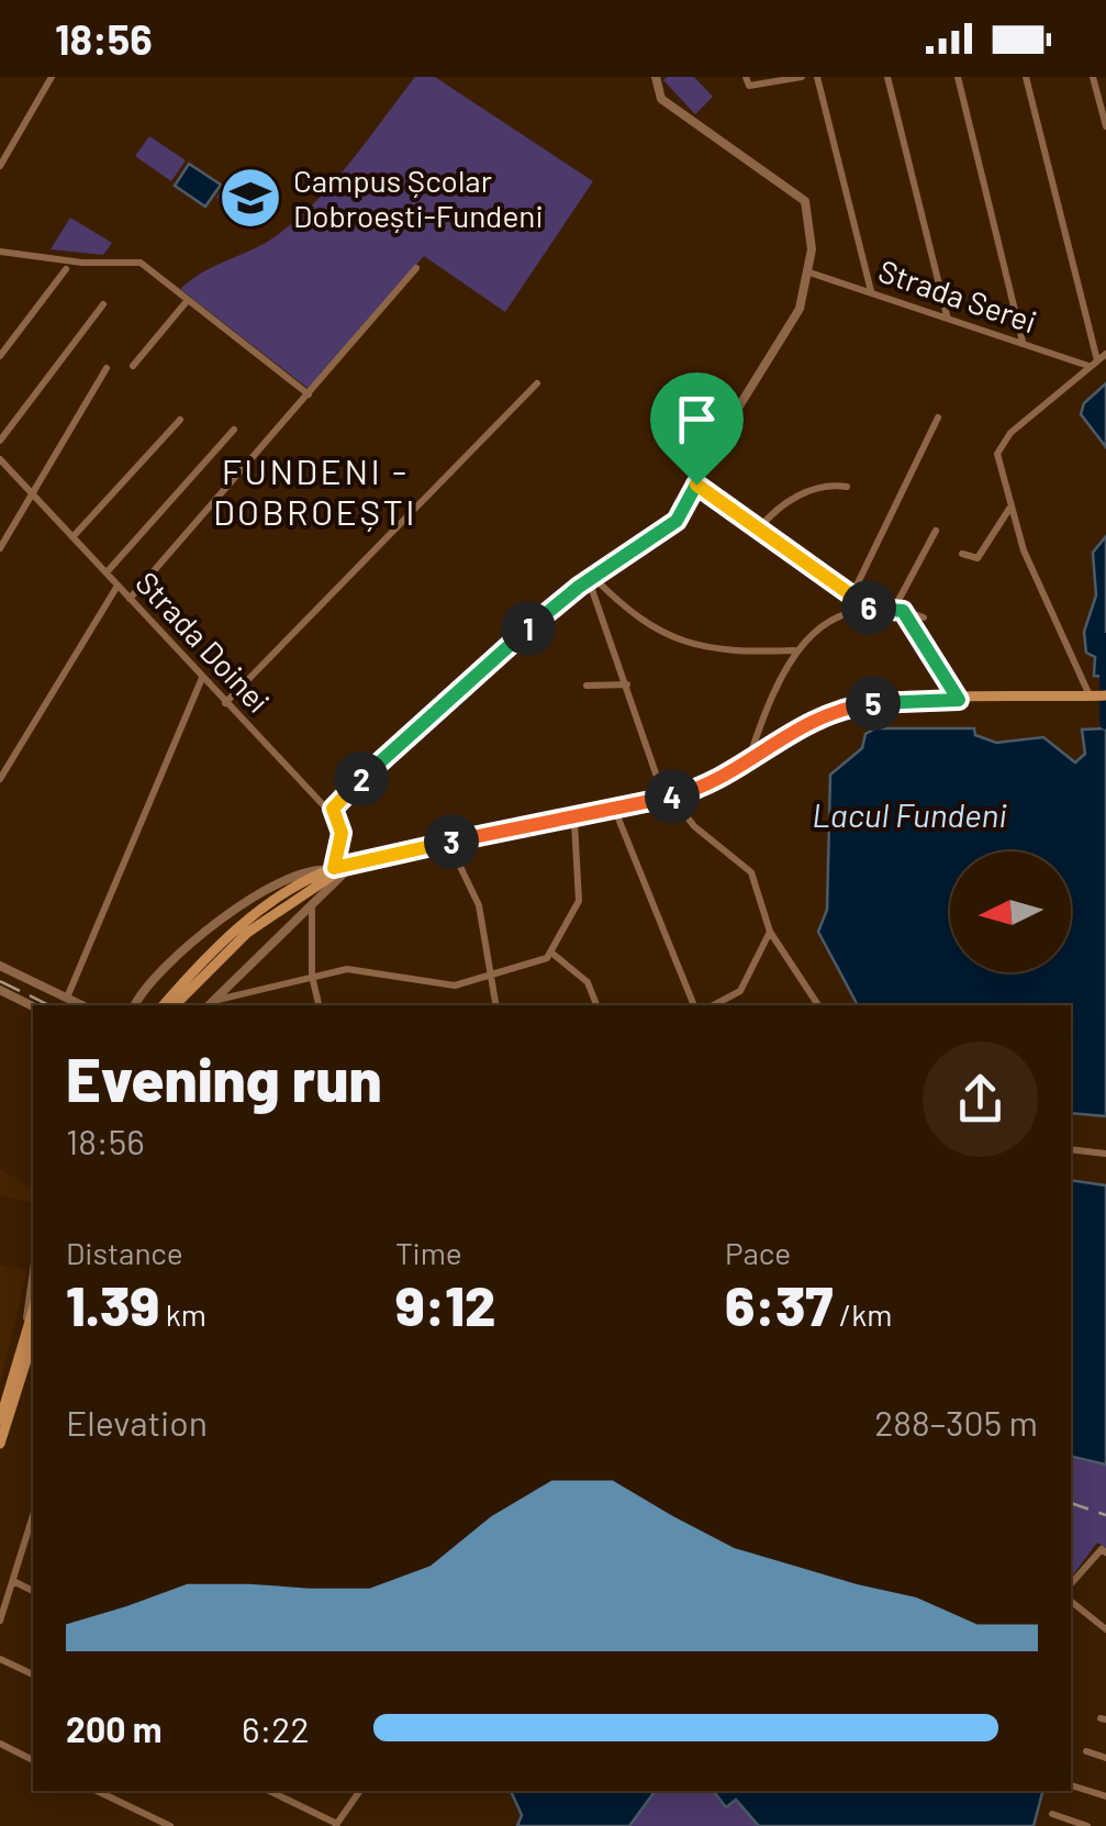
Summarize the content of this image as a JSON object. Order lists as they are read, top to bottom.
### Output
{
  "streets": {
    "street": ["Strada Serei", "Strada Doinei"]
  },
  "districts": ["FUNDENI - DOBROEȘTI"],
  "water": ["Lacul Fundeni"],
  "places": {
    "school or university": ["Campus Școlar Dobroești-Fundeni"]
  },
  "north": "left",
  "page": {
    "status": "18:56",
    "pins": [
      "6",
      "1",
      "5",
      "2",
      "4",
      "3"
    ],
    "heading": ["Evening run", "18:56"],
    "stats": [
      ["Distance", "1.39 km"],
      ["Time", "9:12"],
      ["Pace", "6:37 /km"]
    ],
    "chart": ["Elevation", "288–305 m"],
    "list": [
      {
        "name": "200 m",
        "note": "6:22"
      }
    ]
  }
}
